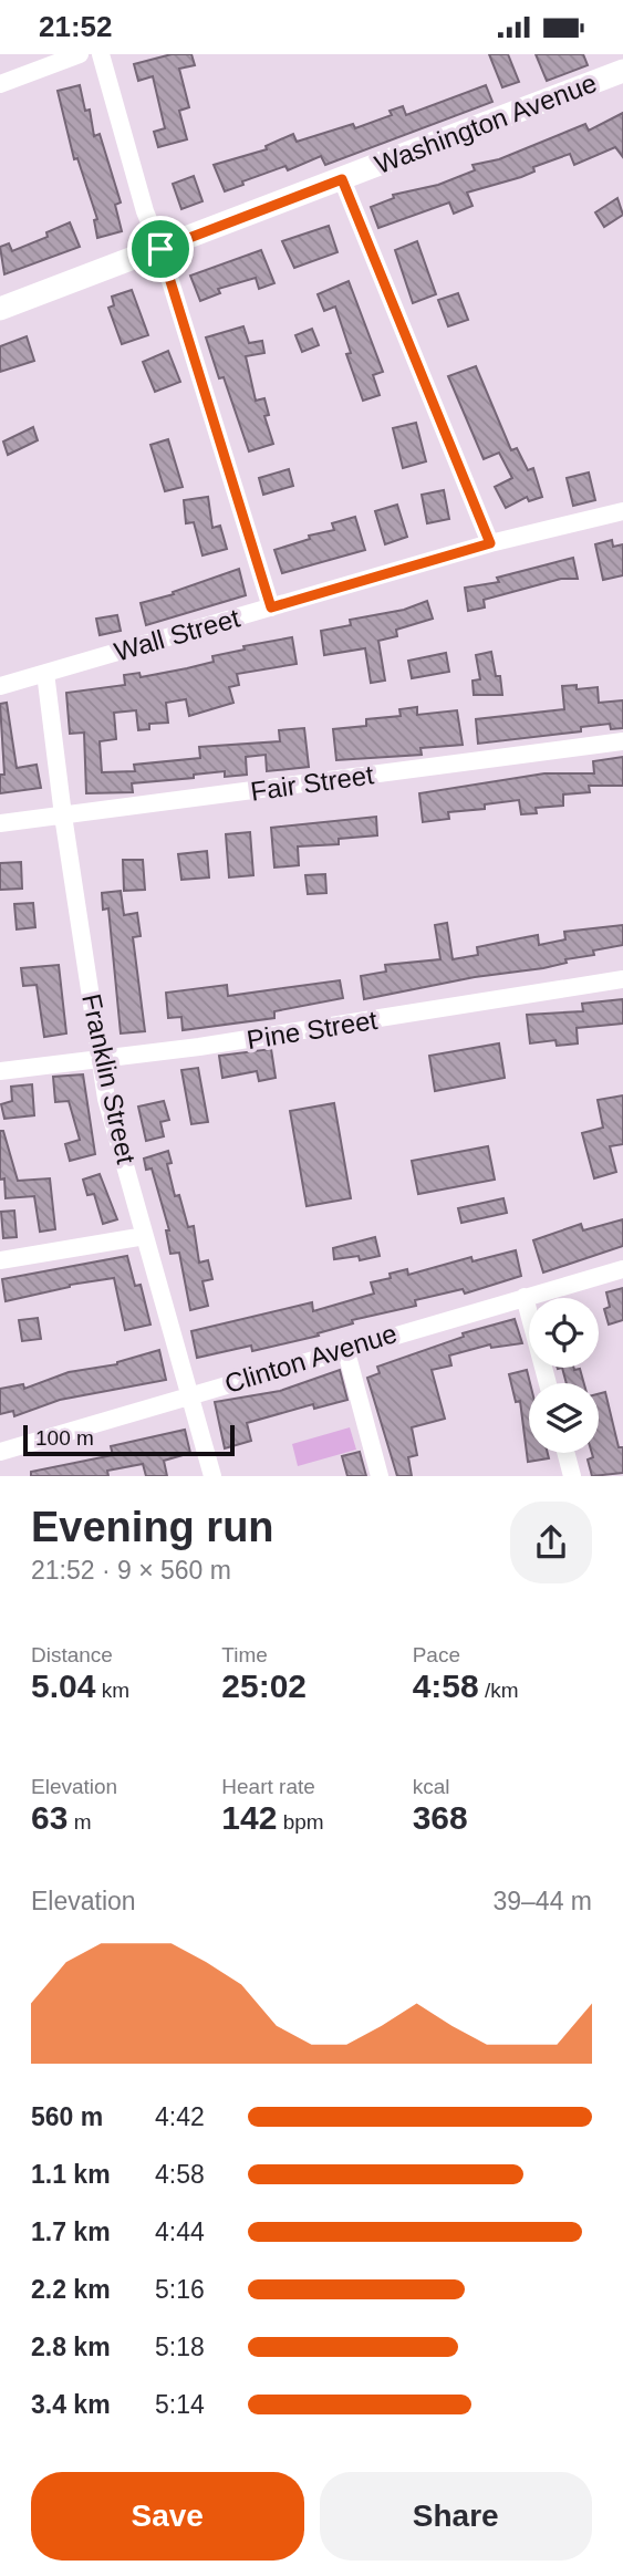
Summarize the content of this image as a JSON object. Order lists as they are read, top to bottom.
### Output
{
  "streets": {
    "main road": ["Washington Avenue"],
    "street": [
      "Wall Street",
      "Fair Street",
      "Pine Street",
      "Franklin Street",
      "Clinton Avenue"
    ]
  },
  "crossings": [
    ["Wall Street", "Franklin Street"],
    ["Fair Street", "Franklin Street"],
    ["Pine Street", "Franklin Street"],
    ["Franklin Street", "Clinton Avenue"]
  ],
  "scale_bar": "100 m",
  "page": {
    "status": "21:52",
    "scale": "100 m",
    "heading": ["Evening run", "21:52 · 9 × 560 m"],
    "stats": [
      ["Distance", "5.04 km"],
      ["Time", "25:02"],
      ["Pace", "4:58 /km"],
      ["Elevation", "63 m"],
      ["Heart rate", "142 bpm"],
      ["kcal", "368"]
    ],
    "chart": ["Elevation", "39–44 m"],
    "list": [
      {
        "name": "560 m",
        "note": "4:42"
      },
      {
        "name": "1.1 km",
        "note": "4:58"
      },
      {
        "name": "1.7 km",
        "note": "4:44"
      },
      {
        "name": "2.2 km",
        "note": "5:16"
      },
      {
        "name": "2.8 km",
        "note": "5:18"
      },
      {
        "name": "3.4 km",
        "note": "5:14"
      }
    ],
    "buttons": ["Save", "Share"]
  }
}
